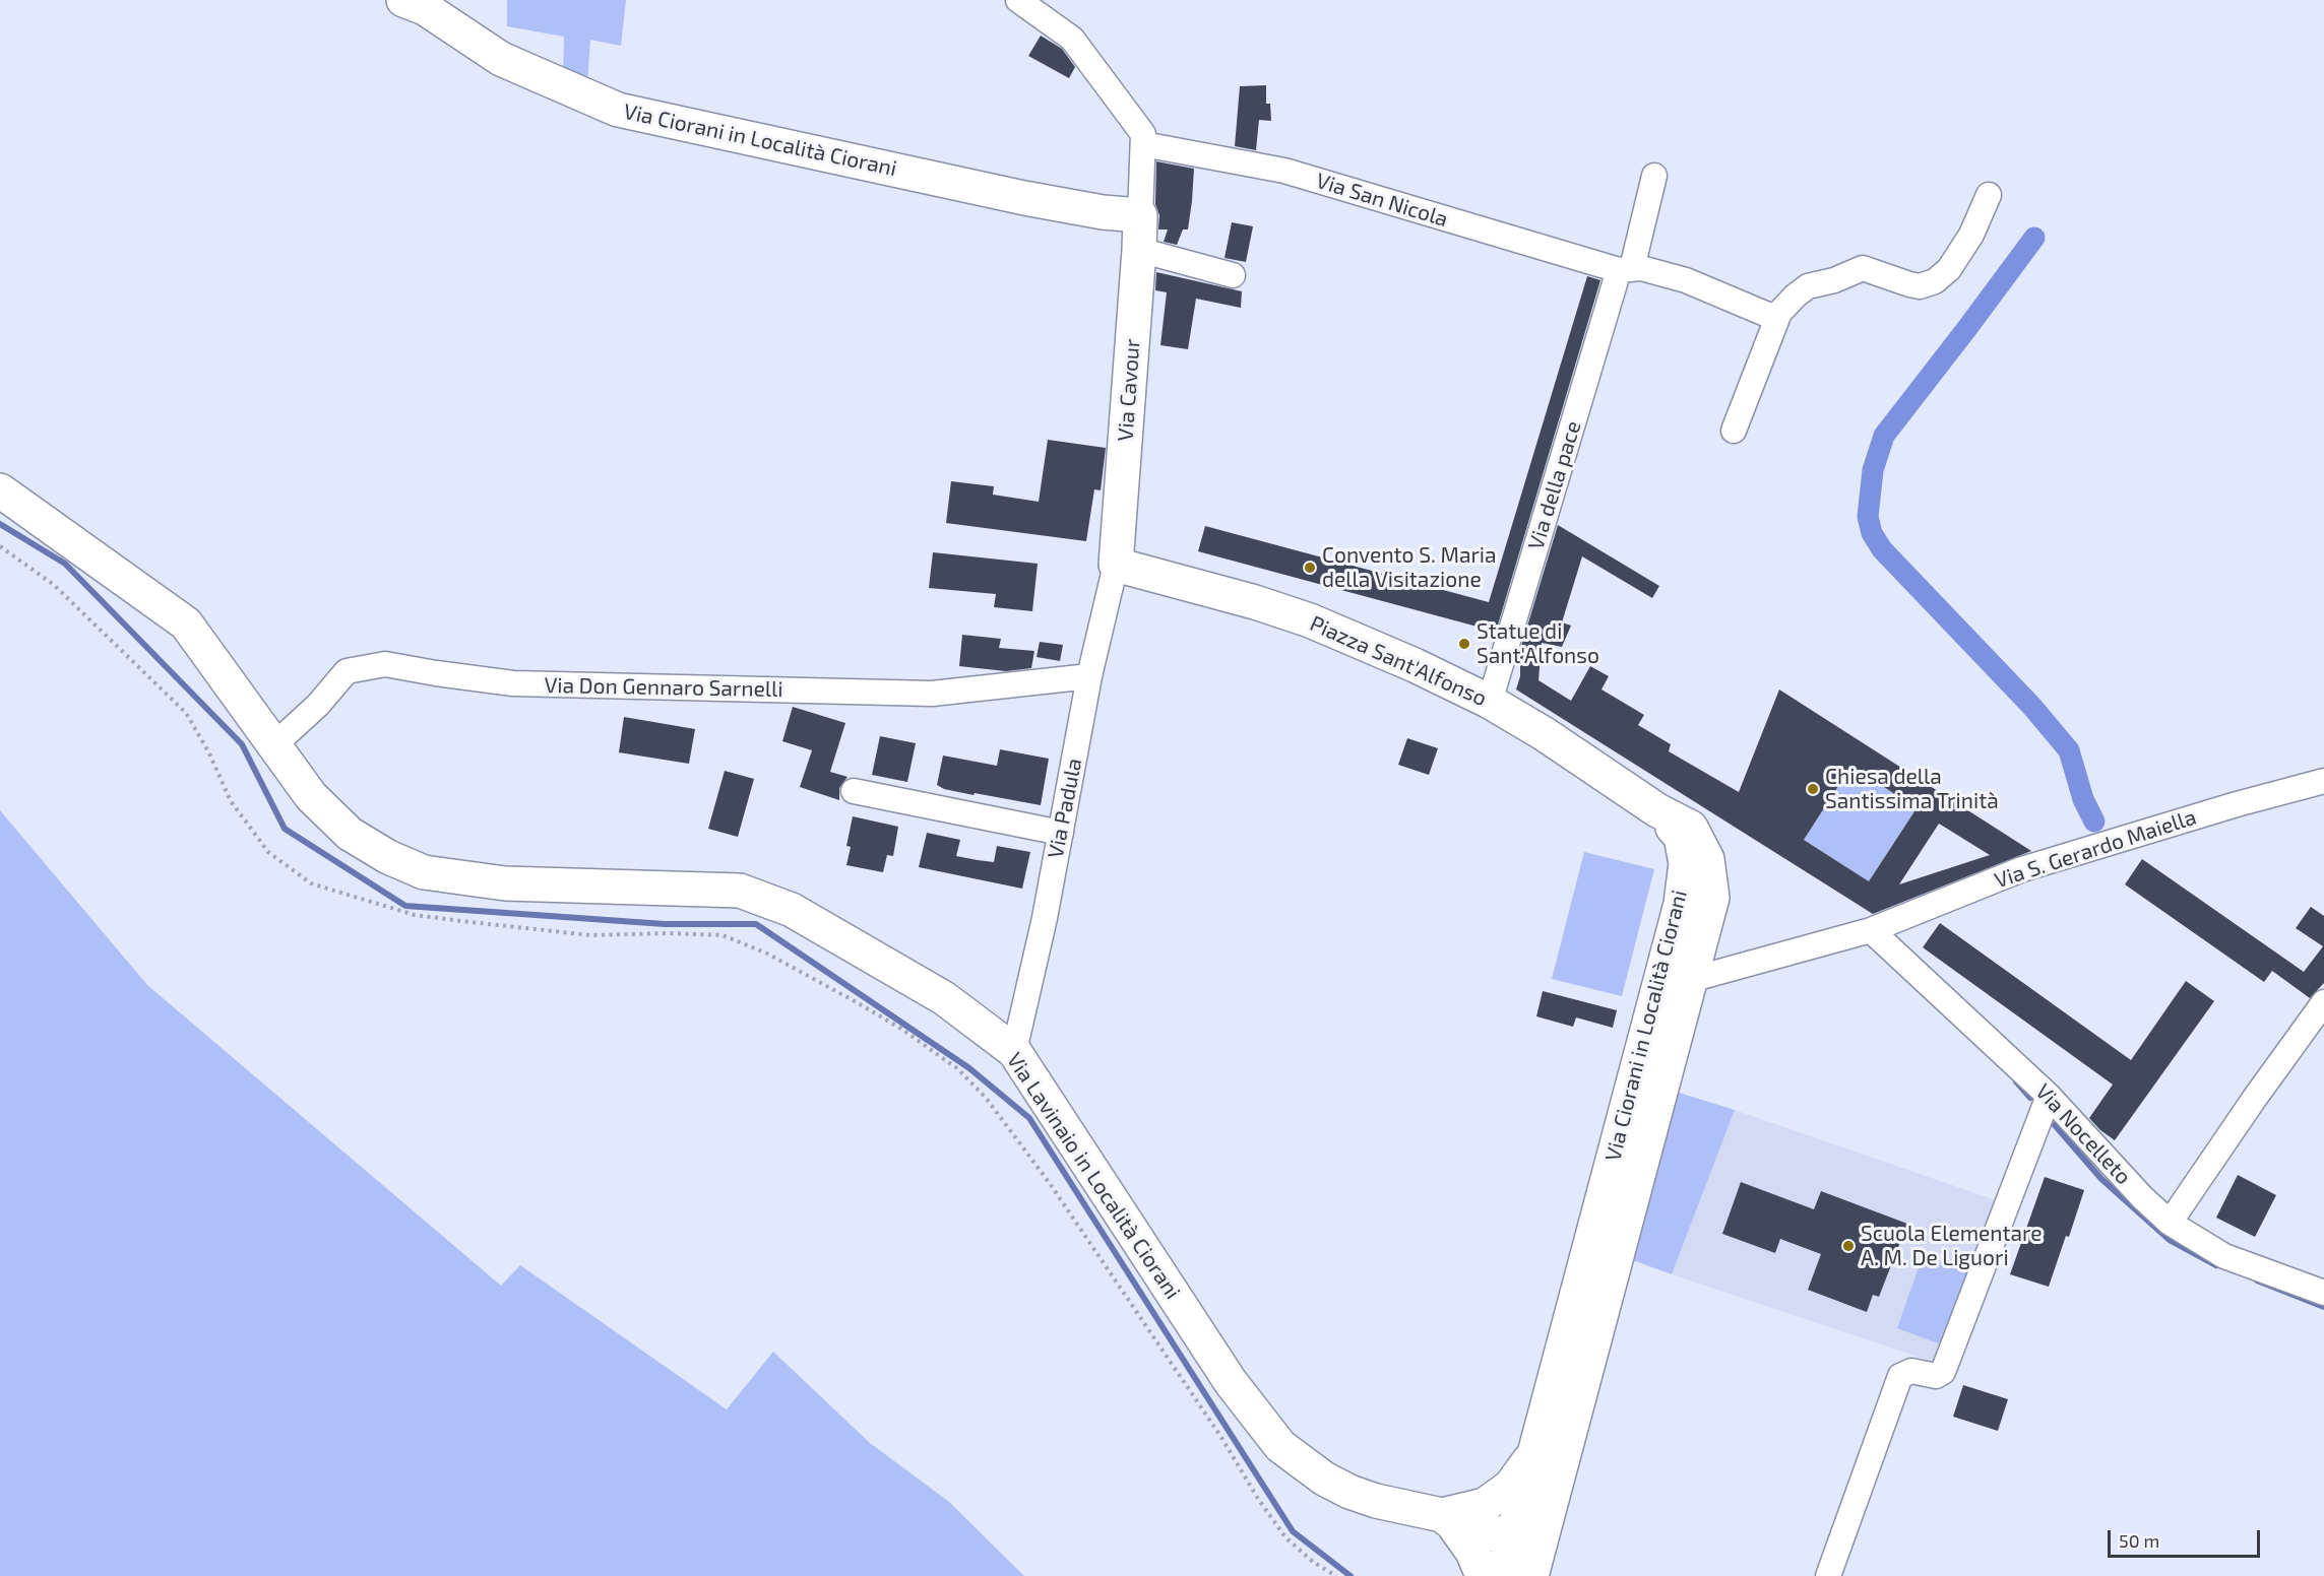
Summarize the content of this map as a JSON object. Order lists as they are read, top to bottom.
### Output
{
  "streets": {
    "street": [
      "Via Ciorani in Località Ciorani",
      "Via San Nicola",
      "Via Cavour",
      "Via della pace",
      "Piazza Sant'Alfonso",
      "Via Don Gennaro Sarnelli",
      "Via Padula",
      "Via S. Gerardo Maiella",
      "Via Nocelleto",
      "Via Lavinaio in Località Ciorani"
    ]
  },
  "crossings": [
    ["Via Ciorani in Località Ciorani", "Via Cavour"],
    ["Via Ciorani in Località Ciorani", "Piazza Sant'Alfonso"],
    ["Via Ciorani in Località Ciorani", "Via S. Gerardo Maiella"],
    ["Via Ciorani in Località Ciorani", "Via Lavinaio in Località Ciorani"],
    ["Via San Nicola", "Via della pace"],
    ["Via Cavour", "Piazza Sant'Alfonso"],
    ["Via Cavour", "Via Padula"],
    ["Via della pace", "Piazza Sant'Alfonso"],
    ["Piazza Sant'Alfonso", "Via Padula"],
    ["Via Don Gennaro Sarnelli", "Via Padula"],
    ["Via Don Gennaro Sarnelli", "Via Lavinaio in Località Ciorani"],
    ["Via Padula", "Via Lavinaio in Località Ciorani"],
    ["Via S. Gerardo Maiella", "Via Nocelleto"]
  ],
  "places": [
    "Convento S. Maria della Visitazione",
    "Statue di Sant'Alfonso",
    "Chiesa della Santissima Trinità",
    "Scuola Elementare A. M. De Liguori"
  ],
  "scale_bar": "50 m"
}
